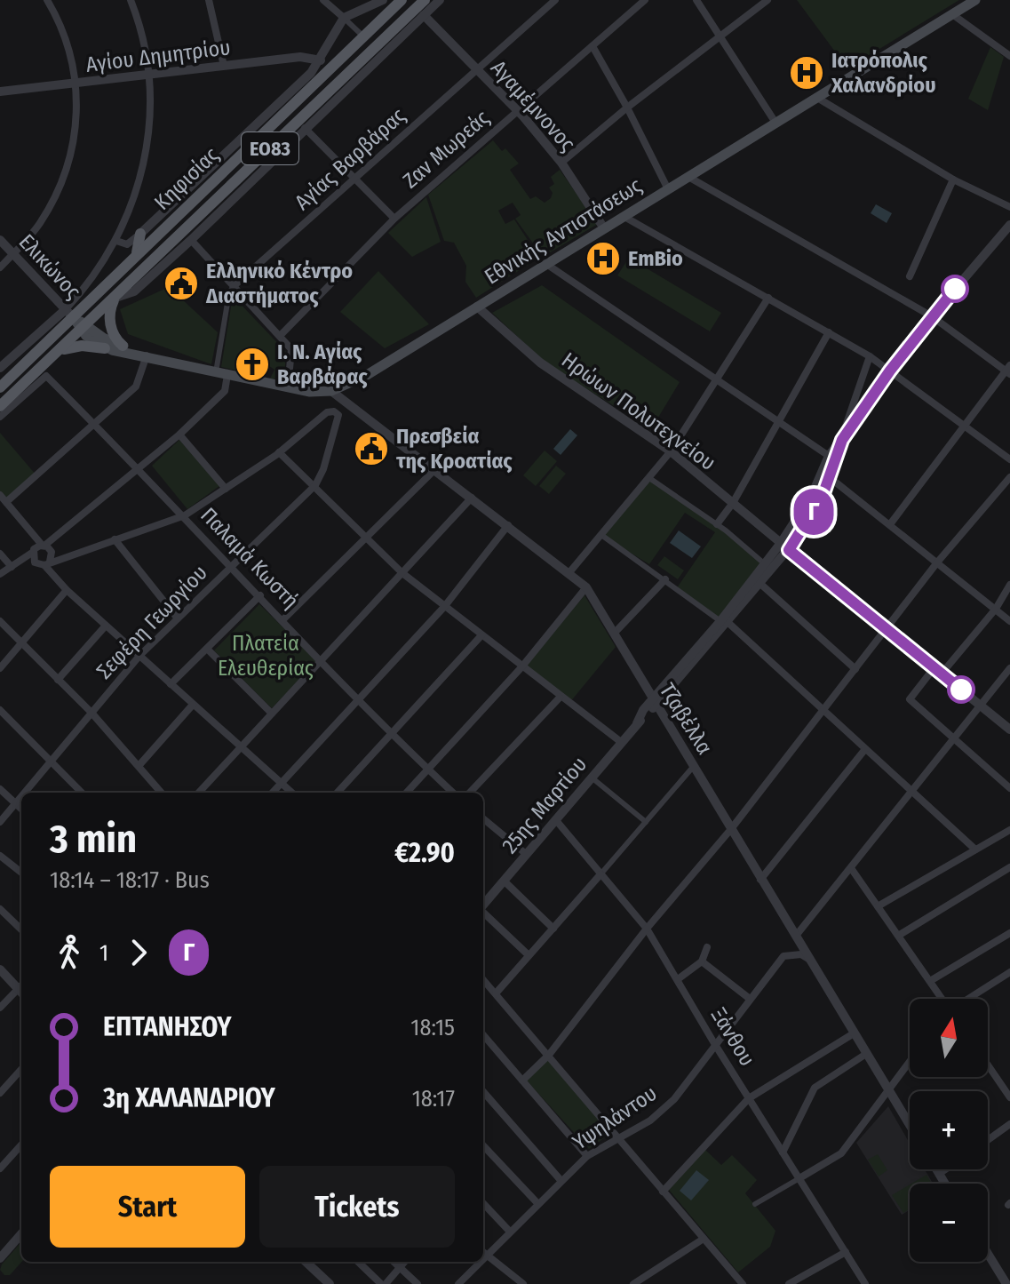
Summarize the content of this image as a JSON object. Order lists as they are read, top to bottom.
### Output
{
  "streets": {
    "main road": ["ΕΟ83", "Κηφισίας", "Εθνικής Αντιστάσεως"],
    "street": [
      "Αγίου Δημητρίου",
      "Αγαμέμνονος",
      "Ζαν Μωρεάς",
      "Αγίας Βαρβάρας",
      "Ελικώνος",
      "Ηρώων Πολυτεχνείου",
      "Παλαμά Κωστή",
      "Σεφέρη Γεωργίου",
      "Τζαβέλλα",
      "25ης Μαρτίου",
      "Ξάνθου",
      "Υψηλάντου"
    ]
  },
  "crossings": [
    ["Αγαμέμνονος", "Ζαν Μωρεάς"],
    ["Αγαμέμνονος", "Αγίας Βαρβάρας"],
    ["Αγαμέμνονος", "Κηφισίας"],
    ["Αγαμέμνονος", "Εθνικής Αντιστάσεως"],
    ["Κηφισίας", "Εθνικής Αντιστάσεως"],
    ["Κηφισίας", "Ελικώνος"],
    ["Εθνικής Αντιστάσεως", "Ελικώνος"],
    ["Εθνικής Αντιστάσεως", "Ηρώων Πολυτεχνείου"],
    ["Εθνικής Αντιστάσεως", "Τζαβέλλα"],
    ["Παλαμά Κωστή", "Σεφέρη Γεωργίου"],
    ["Τζαβέλλα", "25ης Μαρτίου"],
    ["Τζαβέλλα", "Υψηλάντου"],
    ["25ης Μαρτίου", "Ξάνθου"],
    ["Ξάνθου", "Υψηλάντου"]
  ],
  "parks": ["Πλατεία Ελευθερίας"],
  "places": {
    "hospital": ["Ιατρόπολις Χαλανδρίου", "EmBio"],
    "public building": ["Ελληνικό Κέντρο Διαστήματος", "Πρεσβεία της Κροατίας"],
    "church": ["Ι. Ν. Αγίας Βαρβάρας"]
  },
  "lines": ["bus line Γ"],
  "north": "top",
  "page": {
    "on_map": "Γ",
    "heading": ["3 min", "18:14 – 18:17 · Bus", "€2.90"],
    "legs": ["1", "Γ"],
    "list": [
      {
        "name": "ΕΠΤΑΝΗΣΟΥ",
        "value": "18:15"
      },
      {
        "name": "3η ΧΑΛΑΝΔΡΙΟΥ",
        "value": "18:17"
      }
    ],
    "map_buttons": ["+", "−"],
    "buttons": ["Start", "Tickets"]
  }
}
